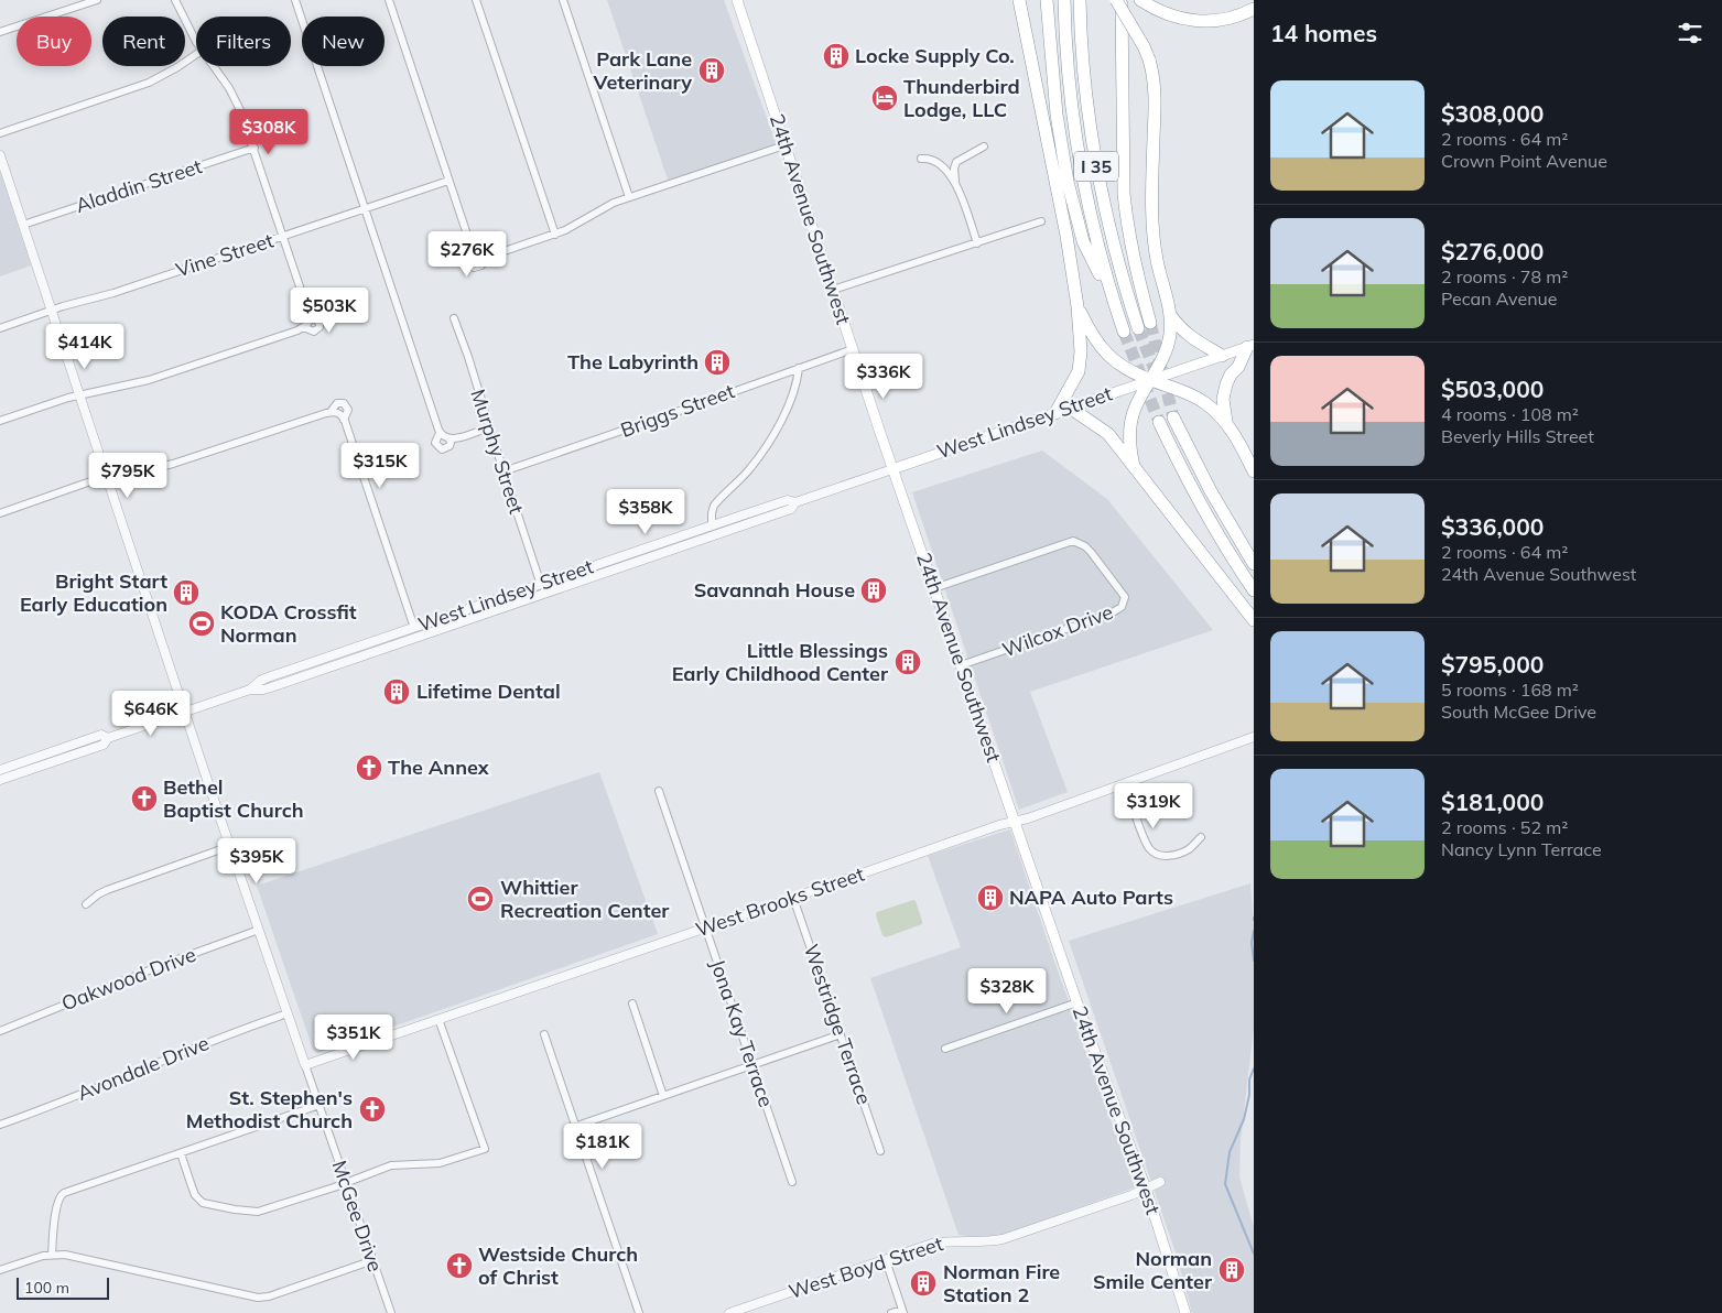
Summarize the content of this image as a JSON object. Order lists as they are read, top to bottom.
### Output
{
  "streets": {
    "highway": ["I 35"],
    "main road": ["24th Avenue Southwest", "West Lindsey Street"],
    "street": [
      "Aladdin Street",
      "Vine Street",
      "Briggs Street",
      "Murphy Street",
      "Wilcox Drive",
      "West Brooks Street",
      "Oakwood Drive",
      "Westridge Terrace",
      "Jona Kay Terrace",
      "Avondale Drive",
      "McGee Drive",
      "West Boyd Street"
    ]
  },
  "crossings": [
    ["Aladdin Street", "McGee Drive"],
    ["24th Avenue Southwest", "Briggs Street"],
    ["24th Avenue Southwest", "West Lindsey Street"],
    ["24th Avenue Southwest", "Wilcox Drive"],
    ["24th Avenue Southwest", "West Brooks Street"],
    ["24th Avenue Southwest", "West Boyd Street"],
    ["Vine Street", "McGee Drive"],
    ["Briggs Street", "Murphy Street"],
    ["West Lindsey Street", "Murphy Street"],
    ["West Lindsey Street", "McGee Drive"],
    ["West Brooks Street", "Westridge Terrace"],
    ["West Brooks Street", "Jona Kay Terrace"],
    ["West Brooks Street", "McGee Drive"],
    ["Oakwood Drive", "McGee Drive"],
    ["Avondale Drive", "McGee Drive"]
  ],
  "places": {
    "building": [
      "Locke Supply Co.",
      "Park Lane Veterinary",
      "The Labyrinth",
      "Savannah House",
      "Bright Start Early Education",
      "Little Blessings Early Childhood Center",
      "Lifetime Dental",
      "NAPA Auto Parts",
      "Norman Smile Center",
      "Norman Fire Station 2"
    ],
    "hotel": ["Thunderbird Lodge, LLC"],
    "sports": ["KODA Crossfit Norman", "Whittier Recreation Center"],
    "church": [
      "The Annex",
      "Bethel Baptist Church",
      "St. Stephen's Methodist Church",
      "Westside Church of Christ"
    ]
  },
  "scale_bar": "100 m",
  "page": {
    "heading": "14 homes",
    "chip": [
      "Buy",
      "Rent",
      "Filters",
      "New"
    ],
    "list": [
      {
        "name": "$308,000",
        "note": "2 rooms · 64 m² · Crown Point Avenue"
      },
      {
        "name": "$276,000",
        "note": "2 rooms · 78 m² · Pecan Avenue"
      },
      {
        "name": "$503,000",
        "note": "4 rooms · 108 m² · Beverly Hills Street"
      },
      {
        "name": "$336,000",
        "note": "2 rooms · 64 m² · 24th Avenue Southwest"
      },
      {
        "name": "$795,000",
        "note": "5 rooms · 168 m² · South McGee Drive"
      },
      {
        "name": "$181,000",
        "note": "2 rooms · 52 m² · Nancy Lynn Terrace"
      }
    ],
    "price": [
      "$308K",
      "$276K",
      "$503K",
      "$414K",
      "$336K",
      "$315K",
      "$795K",
      "$358K",
      "$646K",
      "$319K",
      "$395K",
      "$328K",
      "$351K",
      "$181K"
    ],
    "scale": "100 m"
  }
}
